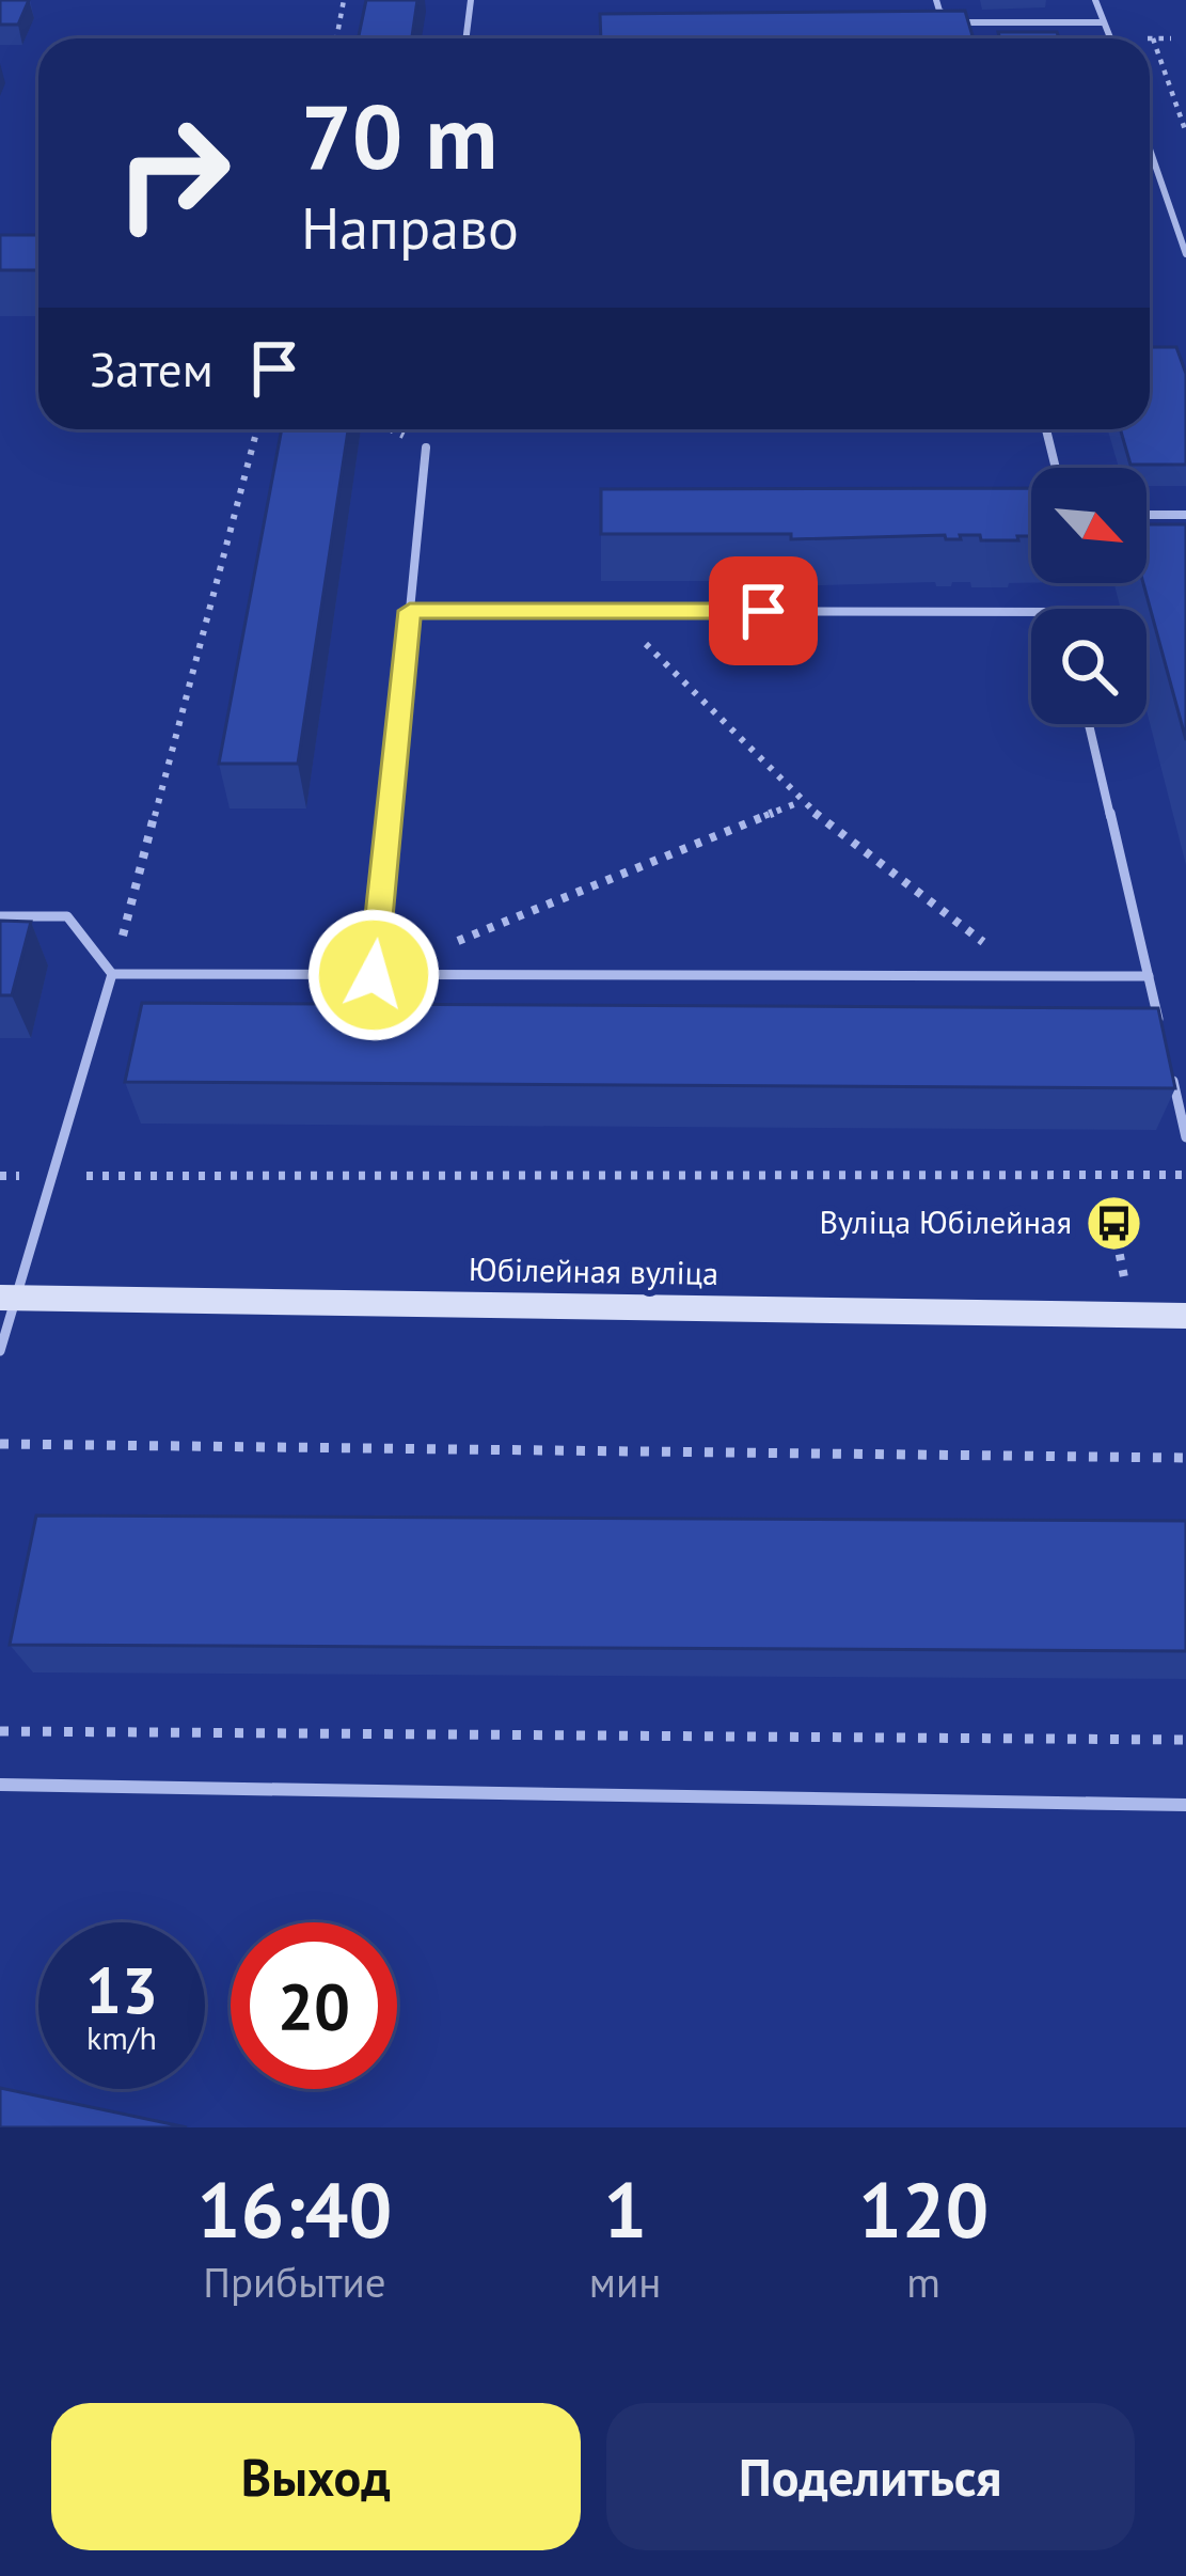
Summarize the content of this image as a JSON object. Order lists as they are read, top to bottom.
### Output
{
  "streets": {
    "main road": ["Юбілейная вуліца"]
  },
  "places": {
    "bus stop": ["Вуліца Юбілейная"]
  },
  "north": "bottom right",
  "page": {
    "turn": ["70 m", "Направо"],
    "then": "Затем",
    "speed": "13 km/h",
    "limit": "20",
    "eta": [
      "16:40",
      "Прибытие",
      "1",
      "мин",
      "120",
      "m"
    ],
    "buttons": ["Выход", "Поделиться"]
  }
}
